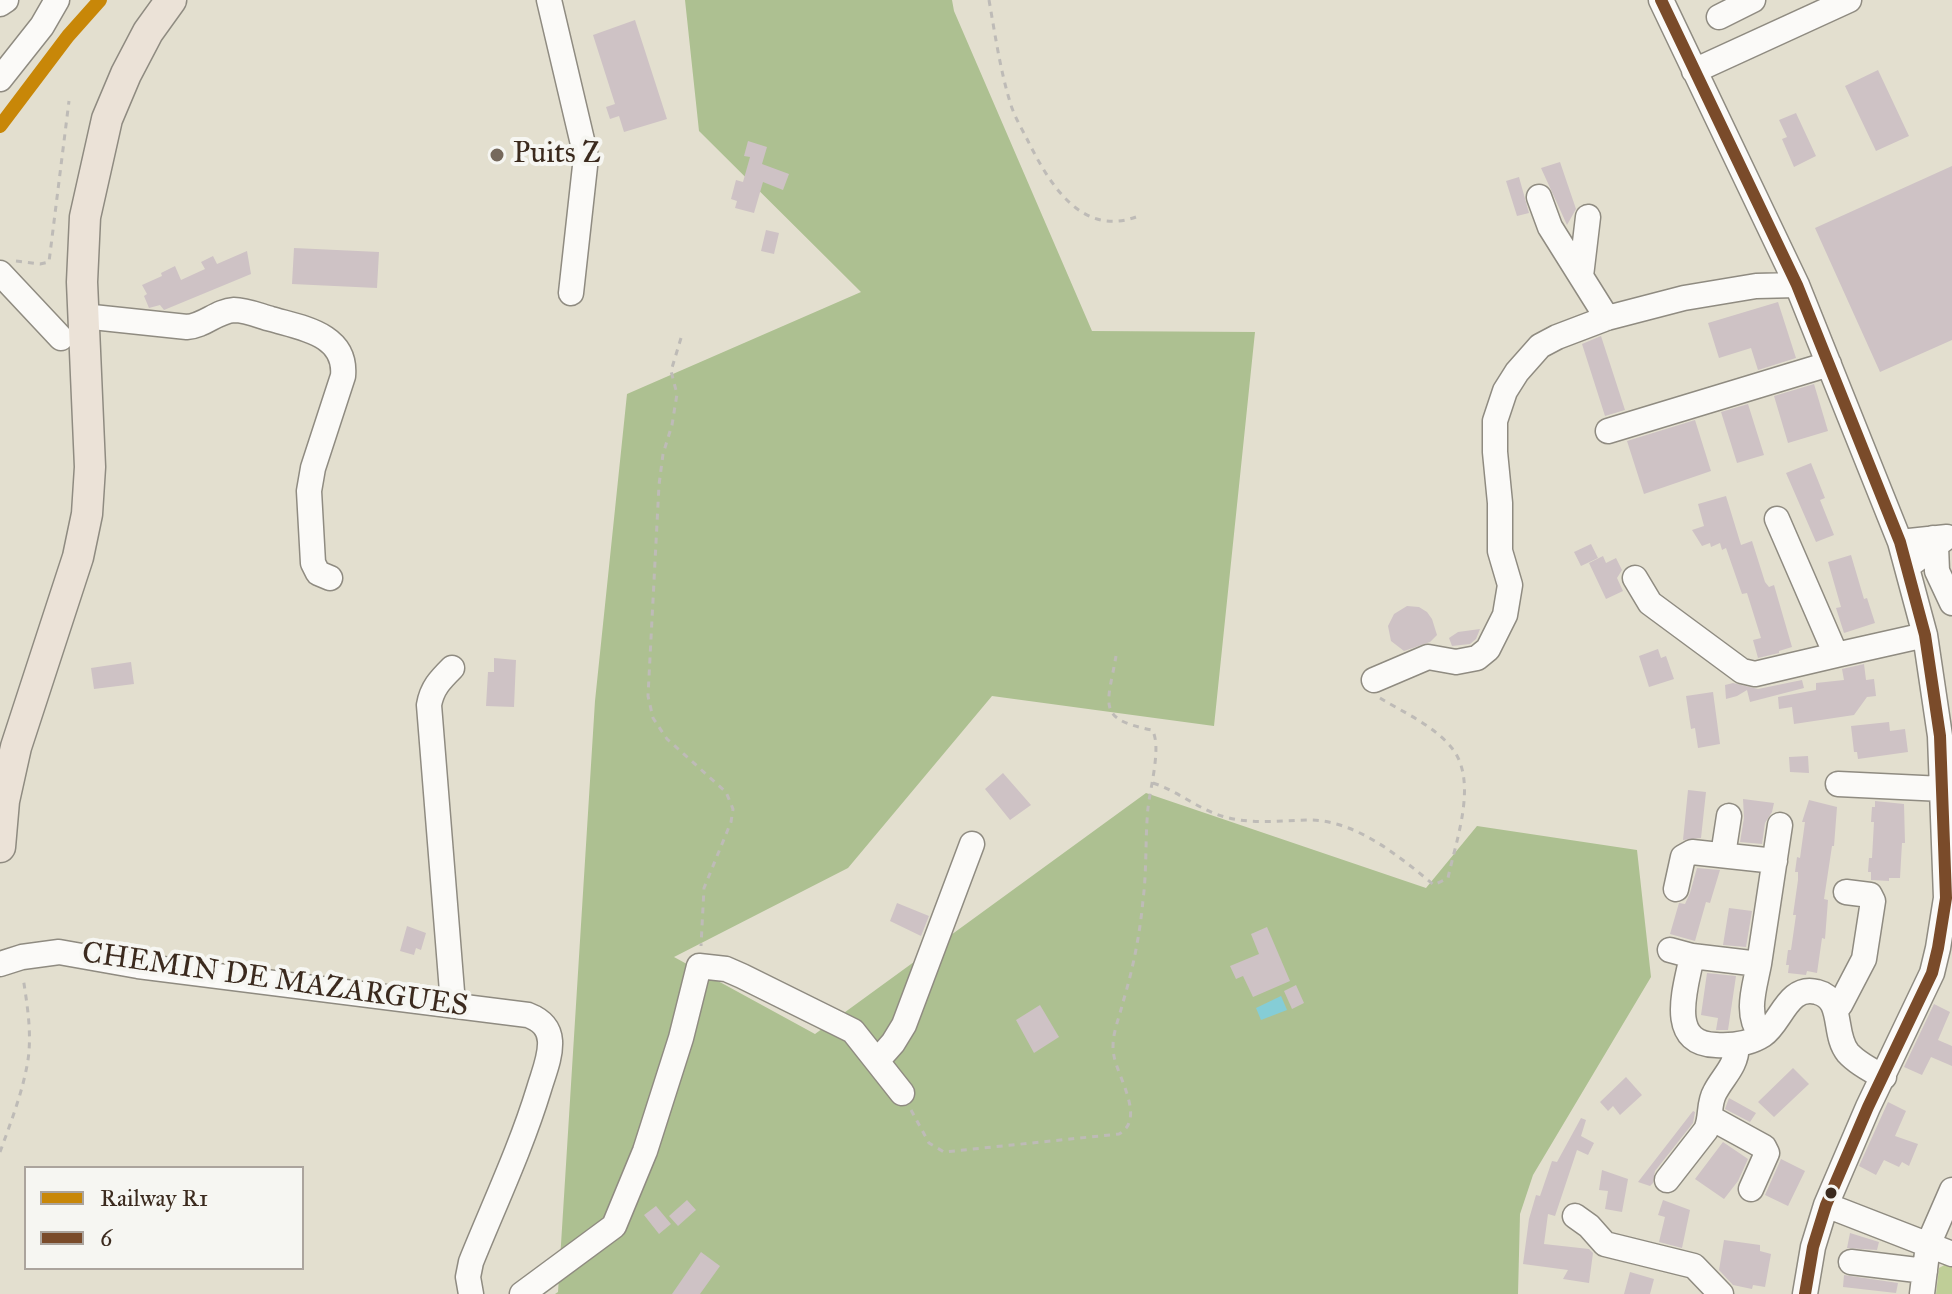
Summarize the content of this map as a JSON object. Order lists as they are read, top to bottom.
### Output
{
  "streets": {
    "street": ["CHEMIN DE MAZARGUES"]
  },
  "places": ["Puits Z"],
  "lines": ["rail line R1", "transit line 6"],
  "legend": ["Railway R1", "6"]
}
